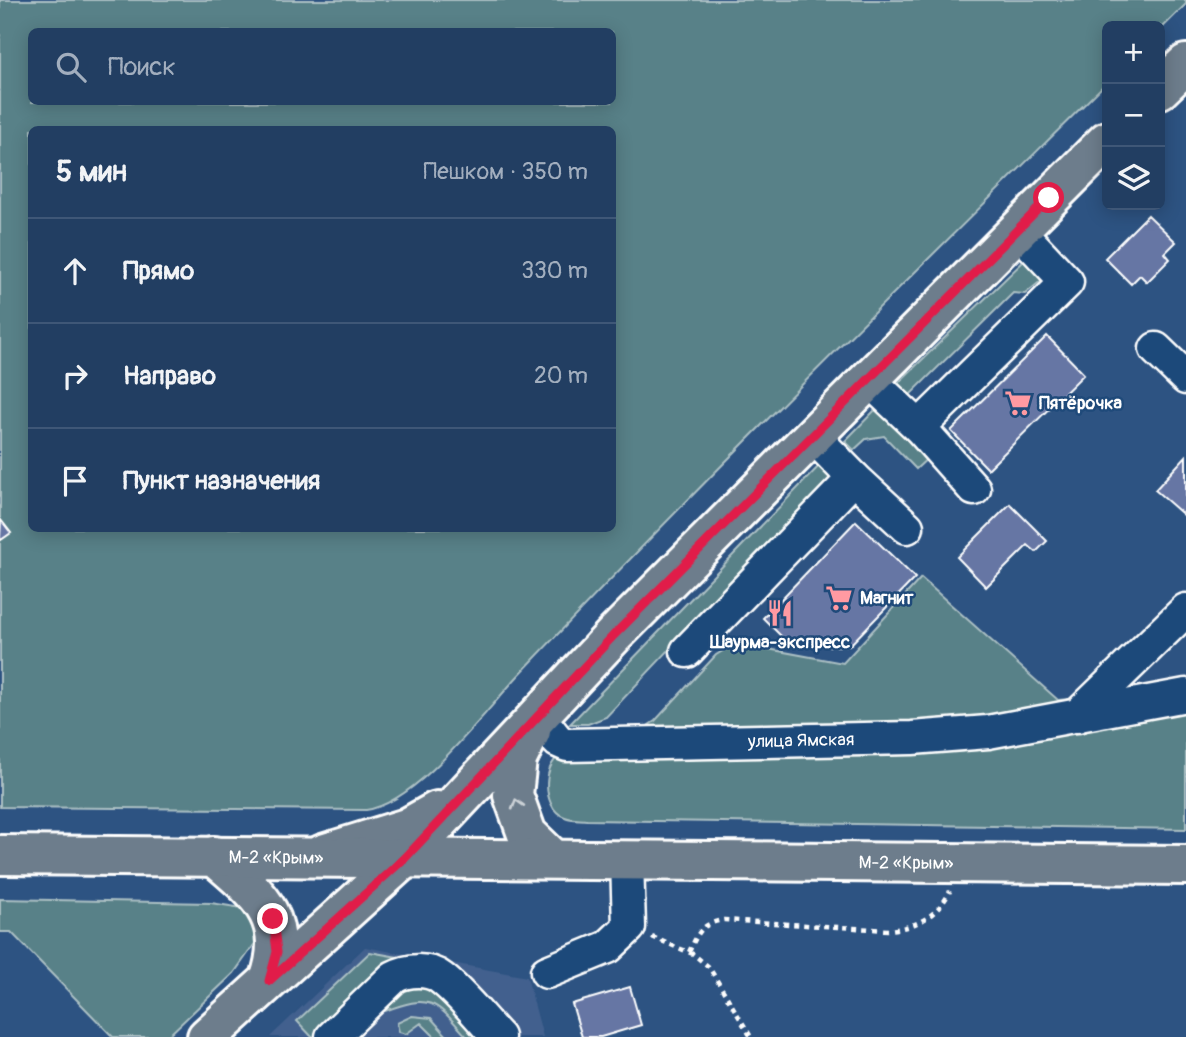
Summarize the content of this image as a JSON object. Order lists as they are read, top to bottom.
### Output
{
  "streets": {
    "main road": ["М-2 «Крым»"],
    "street": ["улица Ямская"]
  },
  "places": {
    "supermarket": ["Пятёрочка", "Магнит"],
    "restaurant": ["Шаурма-экспресс"]
  },
  "page": {
    "map_buttons": ["+", "−"],
    "search": "Поиск",
    "heading": ["5 мин", "Пешком · 350 m"],
    "list": [
      ["Прямо", "330 m"],
      ["Направо", "20 m"],
      "Пункт назначения"
    ]
  }
}
